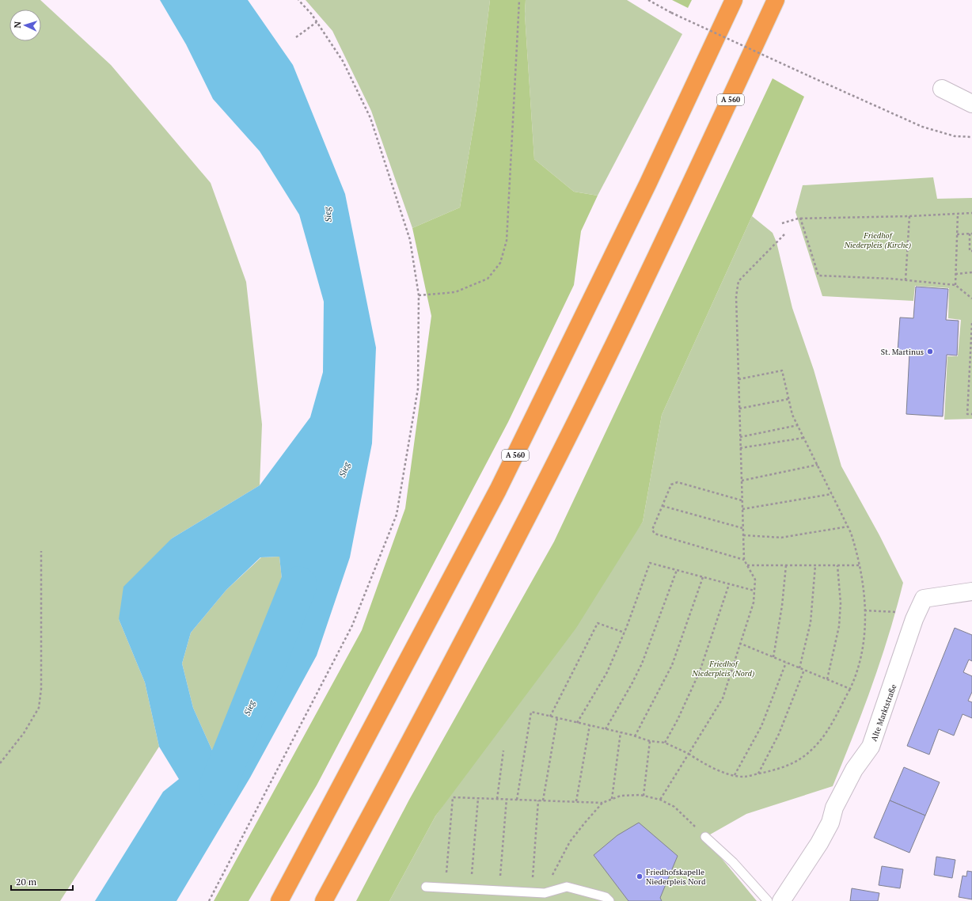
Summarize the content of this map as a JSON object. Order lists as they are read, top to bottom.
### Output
{
  "streets": {
    "highway": ["A 560"],
    "street": ["Alte Marktstraße"]
  },
  "water": ["Sieg"],
  "parks": ["Friedhof Niederpleis (Kirche)", "Friedhof Niederpleis (Nord)"],
  "places": ["St. Martinus", "Friedhofskapelle Niederpleis Nord"],
  "scale_bar": "20 m",
  "north": "left"
}
